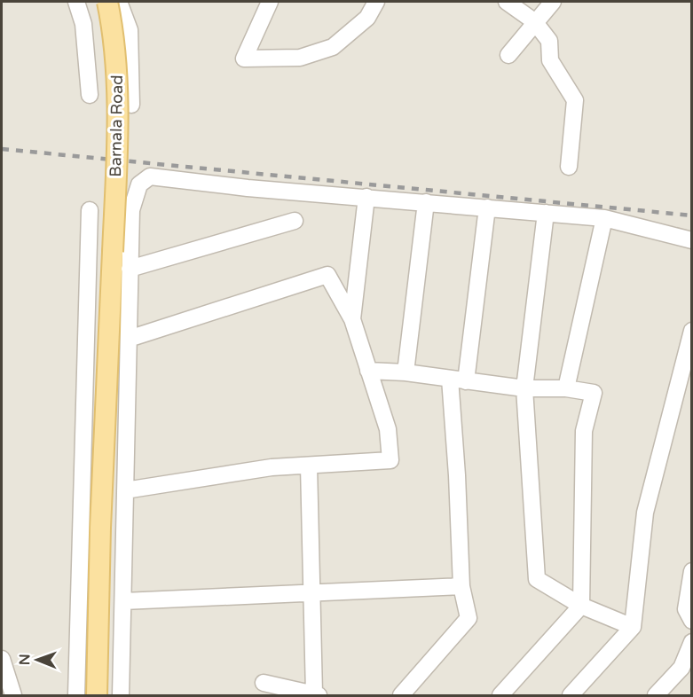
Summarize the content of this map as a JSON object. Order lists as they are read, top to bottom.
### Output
{
  "streets": {
    "main road": ["Barnala Road"]
  },
  "north": "left"
}
